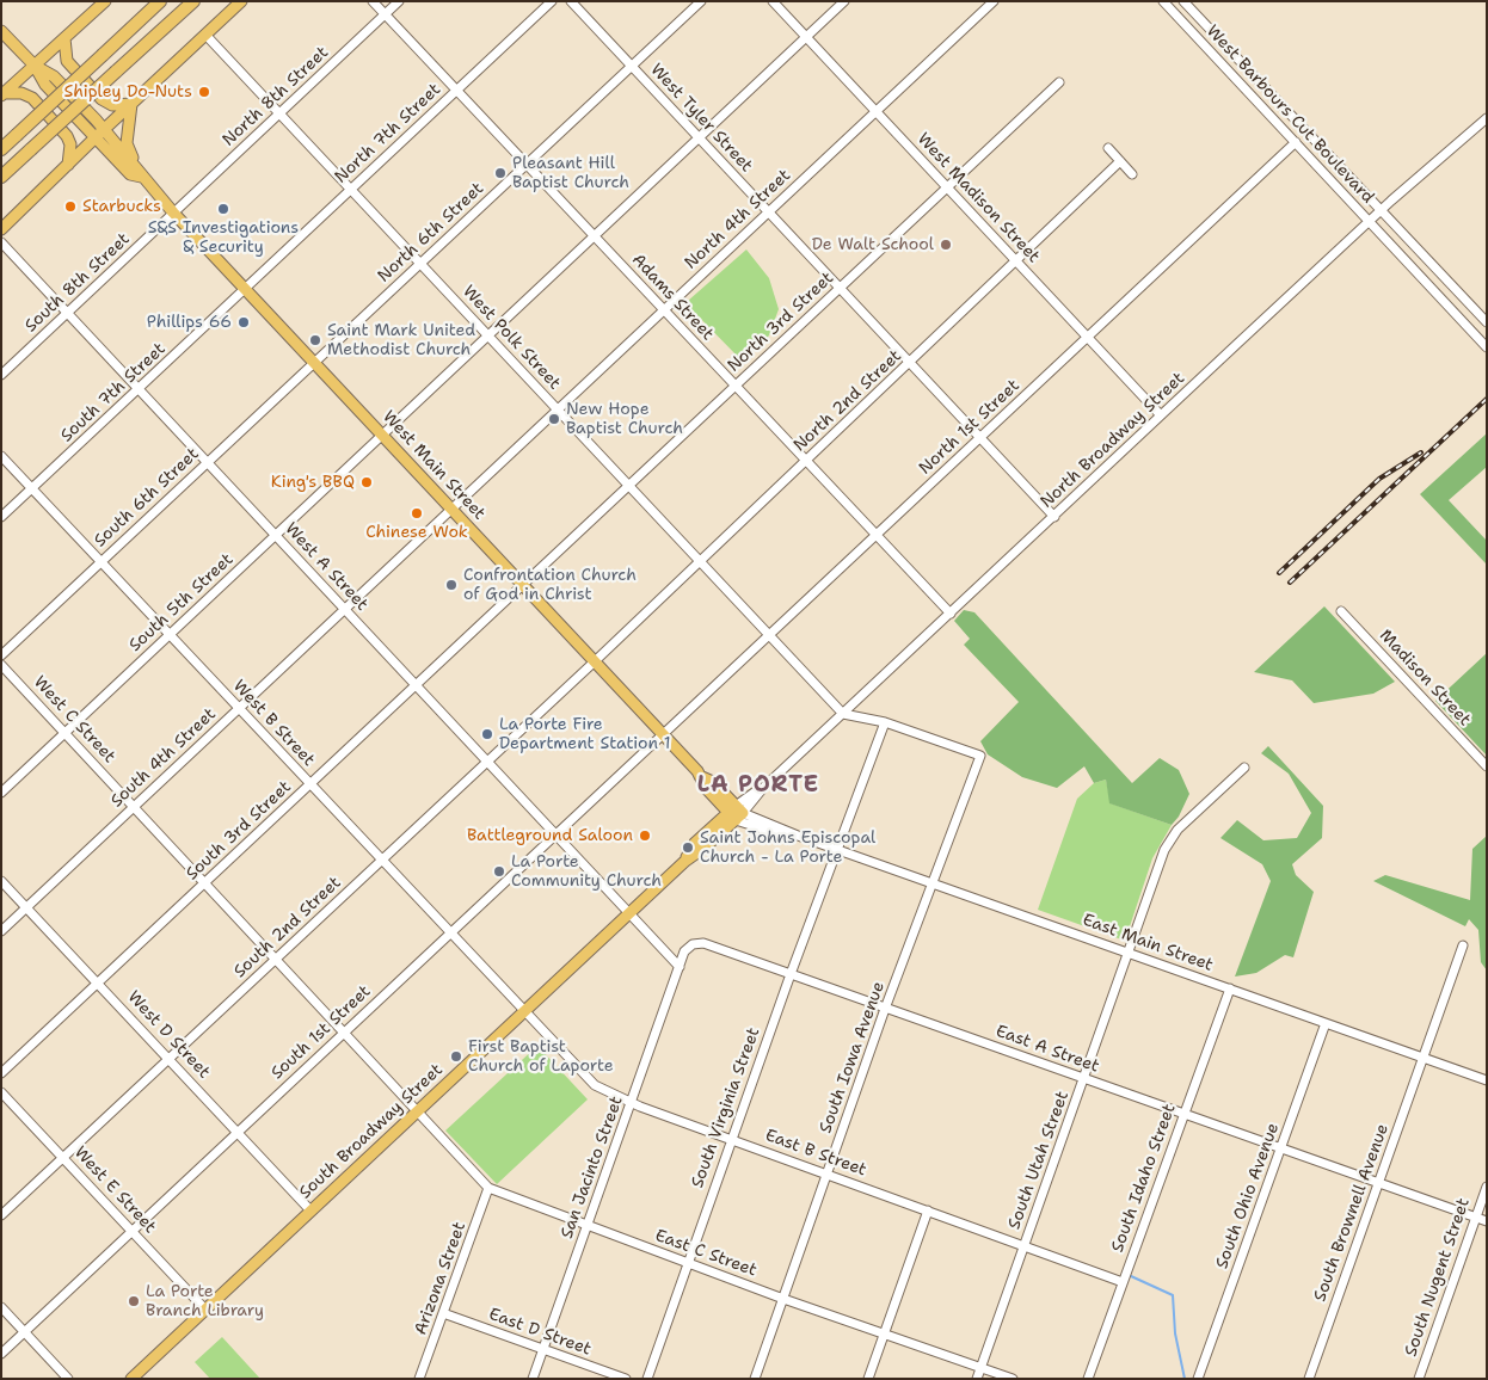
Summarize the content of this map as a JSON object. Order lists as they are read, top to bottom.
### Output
{
  "streets": {
    "main road": ["West Main Street", "South Broadway Street"],
    "street": [
      "North 8th Street",
      "West Barbours Cut Boulevard",
      "West Tyler Street",
      "North 7th Street",
      "West Madison Street",
      "North 4th Street",
      "North 6th Street",
      "South 8th Street",
      "Adams Street",
      "North 3rd Street",
      "West Polk Street",
      "South 7th Street",
      "North 2nd Street",
      "North 1st Street",
      "North Broadway Street",
      "South 6th Street",
      "West A Street",
      "South 5th Street",
      "Madison Street",
      "West C Street",
      "West B Street",
      "South 4th Street",
      "South 3rd Street",
      "South 2nd Street",
      "East Main Street",
      "South 1st Street",
      "West D Street",
      "East A Street",
      "South Iowa Avenue",
      "South Virginia Street",
      "East B Street",
      "South Utah Street",
      "San Jacinto Street",
      "South Idaho Street",
      "West E Street",
      "South Ohio Avenue",
      "South Brownell Avenue",
      "East C Street",
      "South Nugent Street",
      "Arizona Street",
      "East D Street"
    ]
  },
  "crossings": [
    ["North 8th Street", "South 8th Street"],
    ["North 8th Street", "Adams Street"],
    ["North 8th Street", "West Polk Street"],
    ["North 8th Street", "West Main Street"],
    ["West Barbours Cut Boulevard", "North 1st Street"],
    ["West Barbours Cut Boulevard", "North Broadway Street"],
    ["West Tyler Street", "North 4th Street"],
    ["West Tyler Street", "North 6th Street"],
    ["West Tyler Street", "North 3rd Street"],
    ["West Tyler Street", "North 2nd Street"],
    ["West Tyler Street", "North 1st Street"],
    ["West Tyler Street", "North Broadway Street"],
    ["West Tyler Street", "South 5th Street"],
    ["North 7th Street", "Adams Street"],
    ["North 7th Street", "West Polk Street"],
    ["North 7th Street", "South 7th Street"],
    ["North 7th Street", "West Main Street"],
    ["West Madison Street", "North 4th Street"],
    ["West Madison Street", "North 3rd Street"],
    ["West Madison Street", "North 2nd Street"],
    ["West Madison Street", "North 1st Street"],
    ["West Madison Street", "North Broadway Street"],
    ["West Madison Street", "South 5th Street"],
    ["North 4th Street", "Adams Street"],
    ["North 4th Street", "West Polk Street"],
    ["North 4th Street", "West Main Street"],
    ["North 4th Street", "South 4th Street"],
    ["North 6th Street", "Adams Street"],
    ["North 6th Street", "West Polk Street"],
    ["North 6th Street", "West Main Street"],
    ["North 6th Street", "South 6th Street"],
    ["South 8th Street", "West Main Street"],
    ["South 8th Street", "West A Street"],
    ["Adams Street", "North 3rd Street"],
    ["Adams Street", "North 2nd Street"],
    ["Adams Street", "North 1st Street"],
    ["Adams Street", "North Broadway Street"],
    ["Adams Street", "South 5th Street"],
    ["North 3rd Street", "West Polk Street"],
    ["North 3rd Street", "West Main Street"],
    ["North 3rd Street", "South 3rd Street"],
    ["West Polk Street", "North 2nd Street"],
    ["West Polk Street", "North 1st Street"],
    ["West Polk Street", "North Broadway Street"],
    ["West Polk Street", "South 5th Street"],
    ["South 7th Street", "West Main Street"],
    ["South 7th Street", "West A Street"],
    ["South 7th Street", "West B Street"],
    ["North 2nd Street", "West Main Street"],
    ["North 2nd Street", "South 2nd Street"],
    ["North 1st Street", "West Main Street"],
    ["North 1st Street", "South 1st Street"],
    ["North Broadway Street", "West Main Street"],
    ["North Broadway Street", "East Main Street"],
    ["North Broadway Street", "South Broadway Street"],
    ["West Main Street", "South 6th Street"],
    ["West Main Street", "South 5th Street"],
    ["West Main Street", "South 4th Street"],
    ["West Main Street", "South 3rd Street"],
    ["West Main Street", "South 2nd Street"],
    ["West Main Street", "East Main Street"],
    ["West Main Street", "South 1st Street"],
    ["West Main Street", "South Broadway Street"],
    ["South 6th Street", "West A Street"],
    ["South 6th Street", "West B Street"],
    ["West A Street", "South 5th Street"],
    ["West A Street", "South 4th Street"],
    ["West A Street", "South 3rd Street"],
    ["West A Street", "South 2nd Street"],
    ["West A Street", "South 1st Street"],
    ["West A Street", "South Broadway Street"],
    ["South 5th Street", "West C Street"],
    ["South 5th Street", "West B Street"],
    ["West C Street", "South 4th Street"],
    ["West C Street", "South 3rd Street"],
    ["West C Street", "South 2nd Street"],
    ["West C Street", "South 1st Street"],
    ["West C Street", "South Broadway Street"],
    ["West C Street", "East C Street"],
    ["West B Street", "South 4th Street"],
    ["West B Street", "South 3rd Street"],
    ["West B Street", "South 2nd Street"],
    ["West B Street", "South 1st Street"],
    ["West B Street", "South Broadway Street"],
    ["West B Street", "East B Street"],
    ["South 4th Street", "West D Street"],
    ["South 3rd Street", "West D Street"],
    ["South 2nd Street", "West D Street"],
    ["South 2nd Street", "West E Street"],
    ["East Main Street", "South Iowa Avenue"],
    ["East Main Street", "South Virginia Street"],
    ["East Main Street", "South Broadway Street"],
    ["East Main Street", "South Utah Street"],
    ["East Main Street", "South Idaho Street"],
    ["East Main Street", "South Ohio Avenue"],
    ["East Main Street", "South Brownell Avenue"],
    ["South 1st Street", "West D Street"],
    ["South 1st Street", "West E Street"],
    ["West D Street", "South Broadway Street"],
    ["East A Street", "South Iowa Avenue"],
    ["East A Street", "South Virginia Street"],
    ["East A Street", "South Utah Street"],
    ["East A Street", "San Jacinto Street"],
    ["East A Street", "South Idaho Street"],
    ["East A Street", "South Ohio Avenue"],
    ["East A Street", "South Brownell Avenue"],
    ["East A Street", "South Nugent Street"],
    ["South Iowa Avenue", "South Virginia Street"],
    ["South Iowa Avenue", "East B Street"],
    ["South Iowa Avenue", "East C Street"],
    ["South Virginia Street", "East B Street"],
    ["South Virginia Street", "East C Street"],
    ["South Broadway Street", "East B Street"],
    ["South Broadway Street", "West E Street"],
    ["South Broadway Street", "East C Street"],
    ["East B Street", "South Utah Street"],
    ["East B Street", "San Jacinto Street"],
    ["East B Street", "South Idaho Street"],
    ["South Utah Street", "East C Street"],
    ["San Jacinto Street", "East C Street"],
    ["San Jacinto Street", "East D Street"],
    ["East C Street", "Arizona Street"],
    ["Arizona Street", "East D Street"]
  ],
  "districts": ["LA PORTE"],
  "places": [
    "Shipley Do-Nuts",
    "Pleasant Hill Baptist Church",
    "Starbucks",
    "S&S Investigations & Security",
    "De Walt School",
    "Phillips 66",
    "Saint Mark United Methodist Church",
    "New Hope Baptist Church",
    "King's BBQ",
    "Chinese Wok",
    "Confrontation Church of God in Christ",
    "La Porte Fire Department Station 1",
    "Battleground Saloon",
    "Saint Johns Episcopal Church - La Porte",
    "La Porte Community Church",
    "First Baptist Church of Laporte",
    "La Porte Branch Library"
  ]
}
